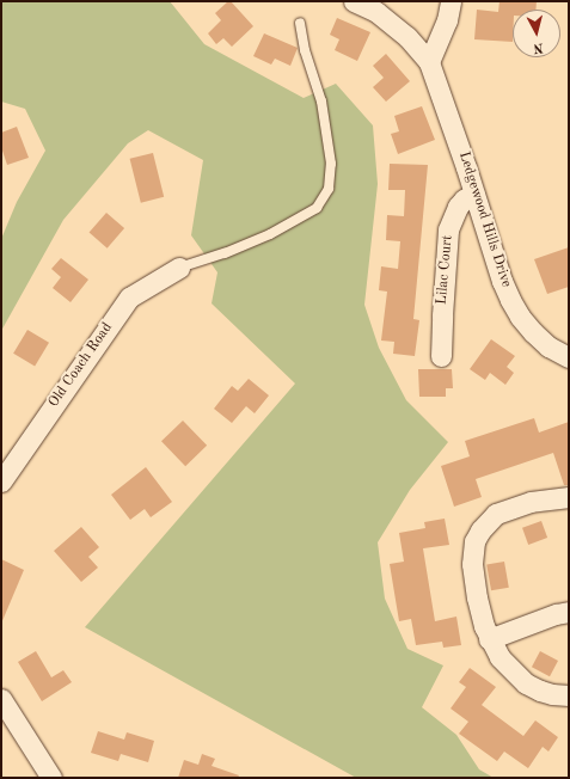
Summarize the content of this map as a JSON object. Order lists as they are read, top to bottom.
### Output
{
  "streets": {
    "street": ["Ledgewood Hills Drive", "Lilac Court", "Old Coach Road"]
  },
  "crossings": [
    ["Ledgewood Hills Drive", "Lilac Court"]
  ],
  "north": "bottom"
}
